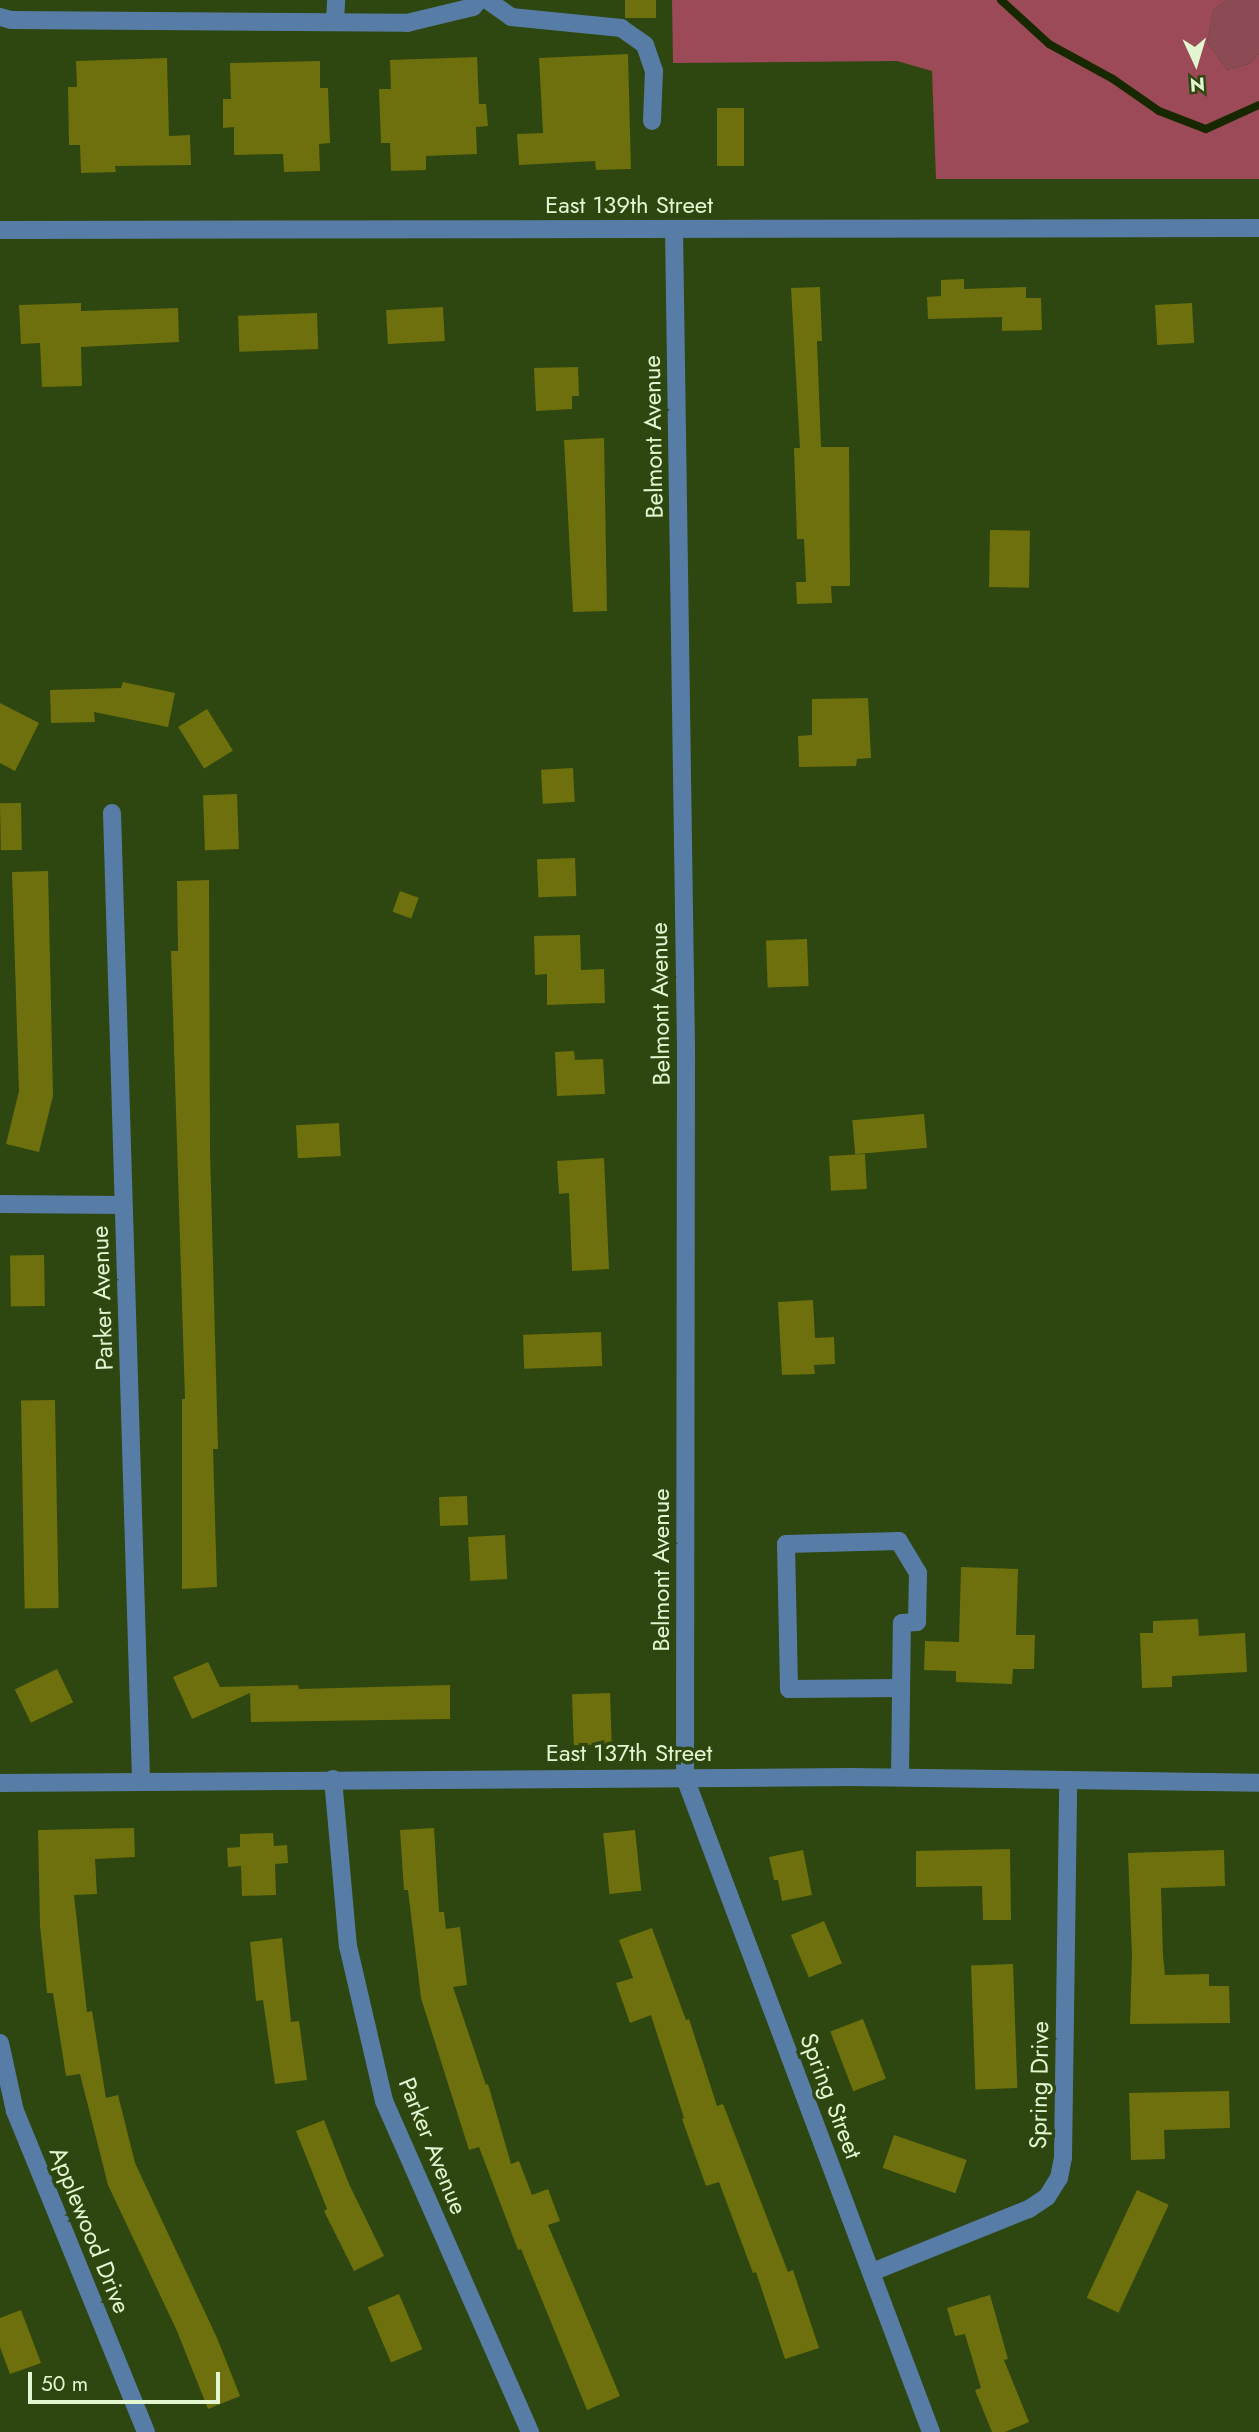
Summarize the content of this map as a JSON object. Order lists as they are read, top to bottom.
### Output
{
  "streets": {
    "street": [
      "East 139th Street",
      "Belmont Avenue",
      "Parker Avenue",
      "East 137th Street",
      "Spring Drive",
      "Spring Street",
      "Applewood Drive"
    ]
  },
  "crossings": [
    ["East 139th Street", "Belmont Avenue"],
    ["Belmont Avenue", "East 137th Street"],
    ["Belmont Avenue", "Spring Street"],
    ["Parker Avenue", "East 137th Street"],
    ["East 137th Street", "Spring Drive"],
    ["East 137th Street", "Spring Street"],
    ["Spring Drive", "Spring Street"]
  ],
  "scale_bar": "50 m",
  "north": "bottom"
}
